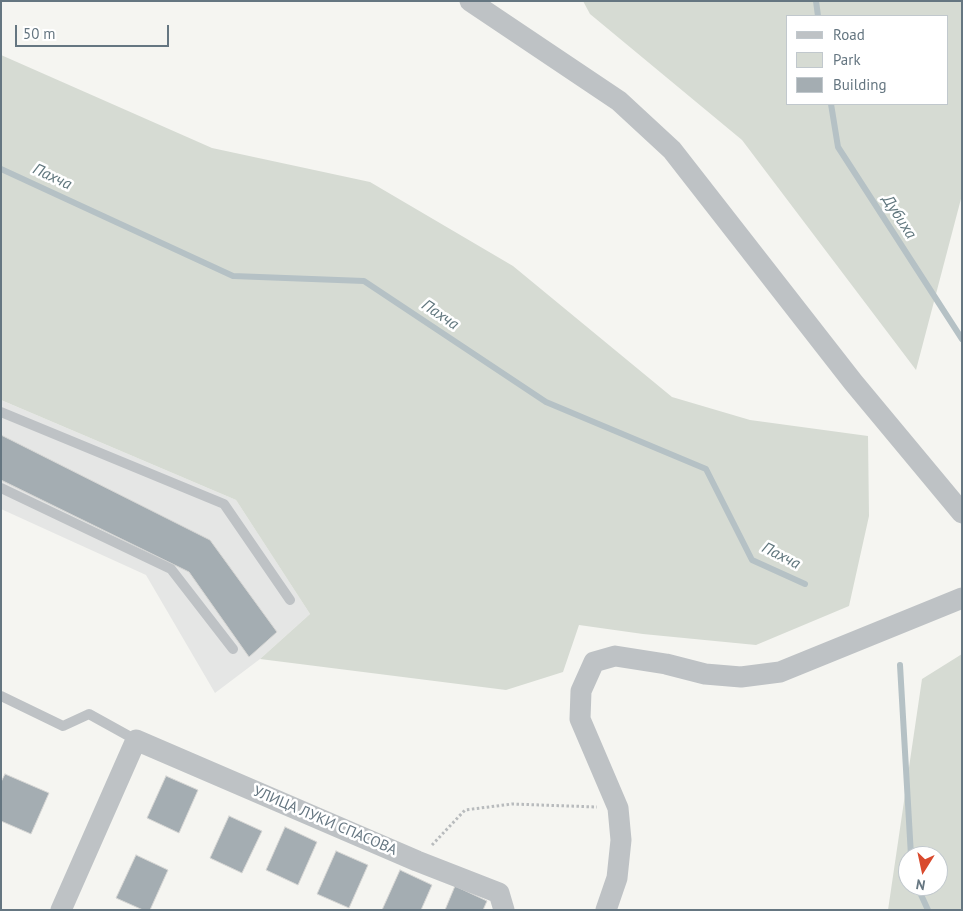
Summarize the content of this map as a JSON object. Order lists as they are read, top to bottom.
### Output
{
  "streets": {
    "street": ["УЛИЦА ЛУКИ СПАСОВА"]
  },
  "water": ["Пахча", "Дубиха"],
  "legend": ["Road", "Park", "Building"],
  "scale_bar": "50 m",
  "north": "bottom"
}
